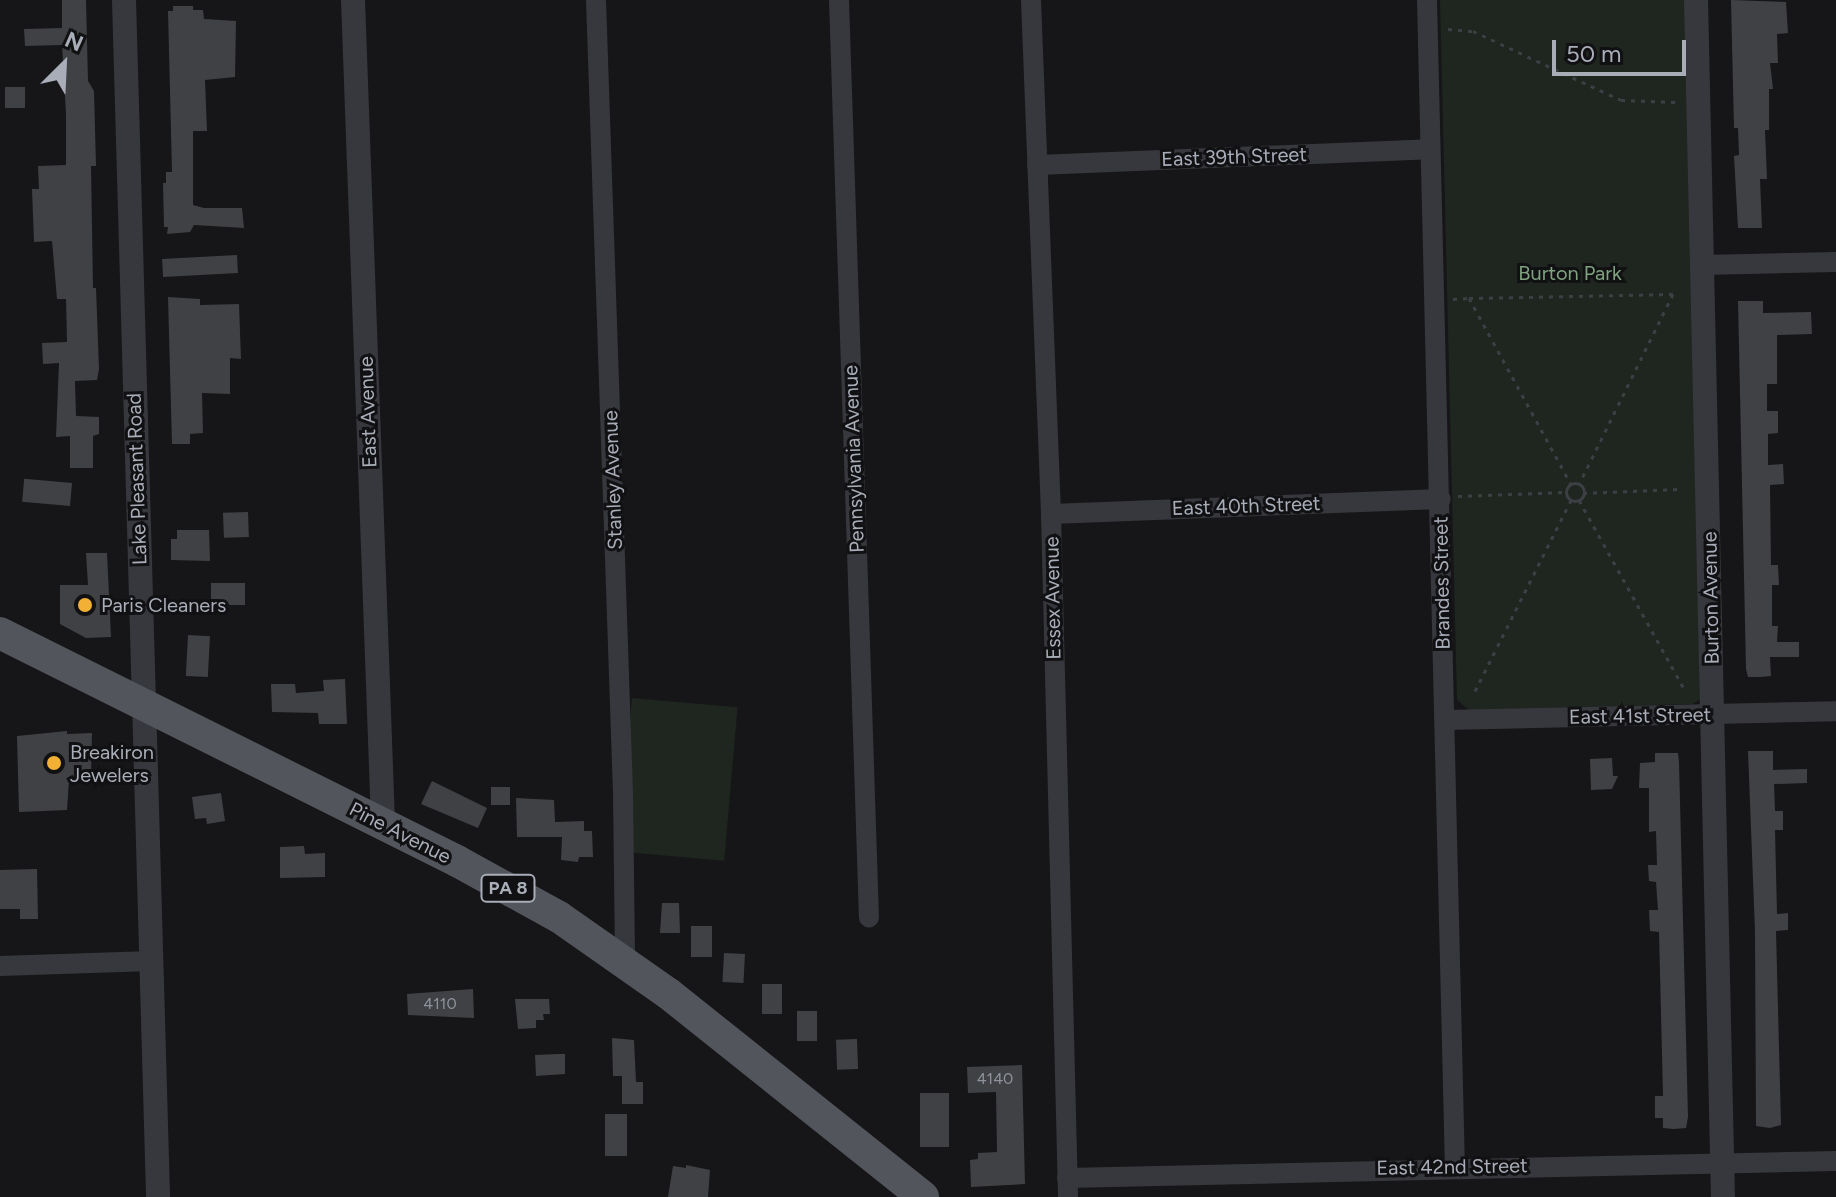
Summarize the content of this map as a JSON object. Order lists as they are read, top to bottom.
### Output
{
  "streets": {
    "main road": ["Pine Avenue", "PA 8"],
    "street": [
      "East 39th Street",
      "East Avenue",
      "Pennsylvania Avenue",
      "Lake Pleasant Road",
      "Stanley Avenue",
      "East 40th Street",
      "Brandes Street",
      "Essex Avenue",
      "Burton Avenue",
      "East 41st Street",
      "East 42nd Street"
    ]
  },
  "crossings": [
    ["East 39th Street", "Brandes Street"],
    ["East 39th Street", "Essex Avenue"],
    ["East Avenue", "Pine Avenue"],
    ["Lake Pleasant Road", "Pine Avenue"],
    ["Stanley Avenue", "Pine Avenue"],
    ["East 40th Street", "Brandes Street"],
    ["East 40th Street", "Essex Avenue"],
    ["Brandes Street", "East 41st Street"],
    ["Brandes Street", "East 42nd Street"],
    ["Essex Avenue", "East 42nd Street"],
    ["Burton Avenue", "East 41st Street"],
    ["Burton Avenue", "East 42nd Street"]
  ],
  "parks": ["Burton Park"],
  "places": ["Paris Cleaners", "Breakiron Jewelers"],
  "house_numbers": ["4110", "4140"],
  "scale_bar": "50 m",
  "north": "top right"
}
